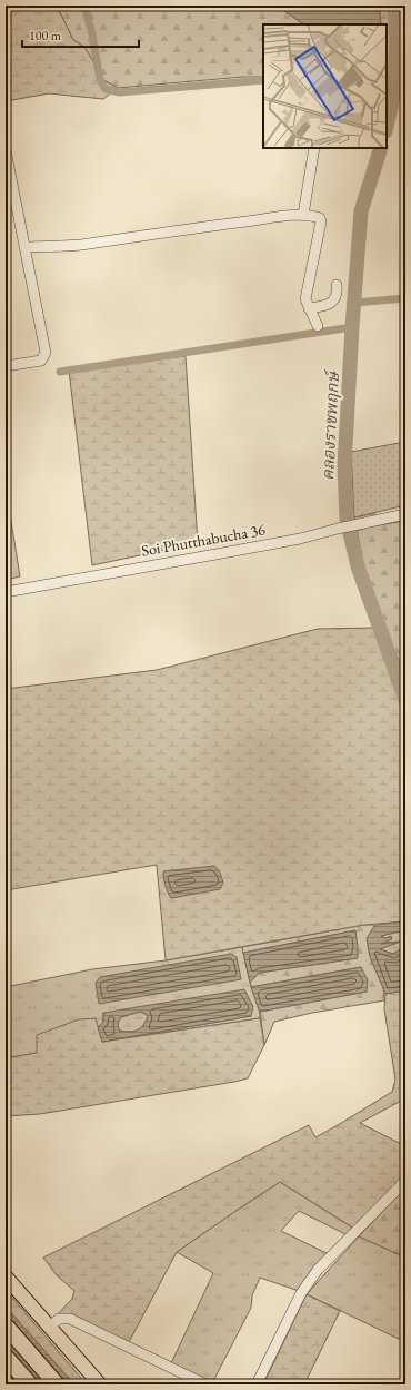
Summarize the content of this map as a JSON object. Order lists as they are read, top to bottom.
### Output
{
  "streets": {
    "street": ["Soi Phutthabucha 36"]
  },
  "water": ["คลองราชพฤกษ์"],
  "scale_bar": "100 m"
}
